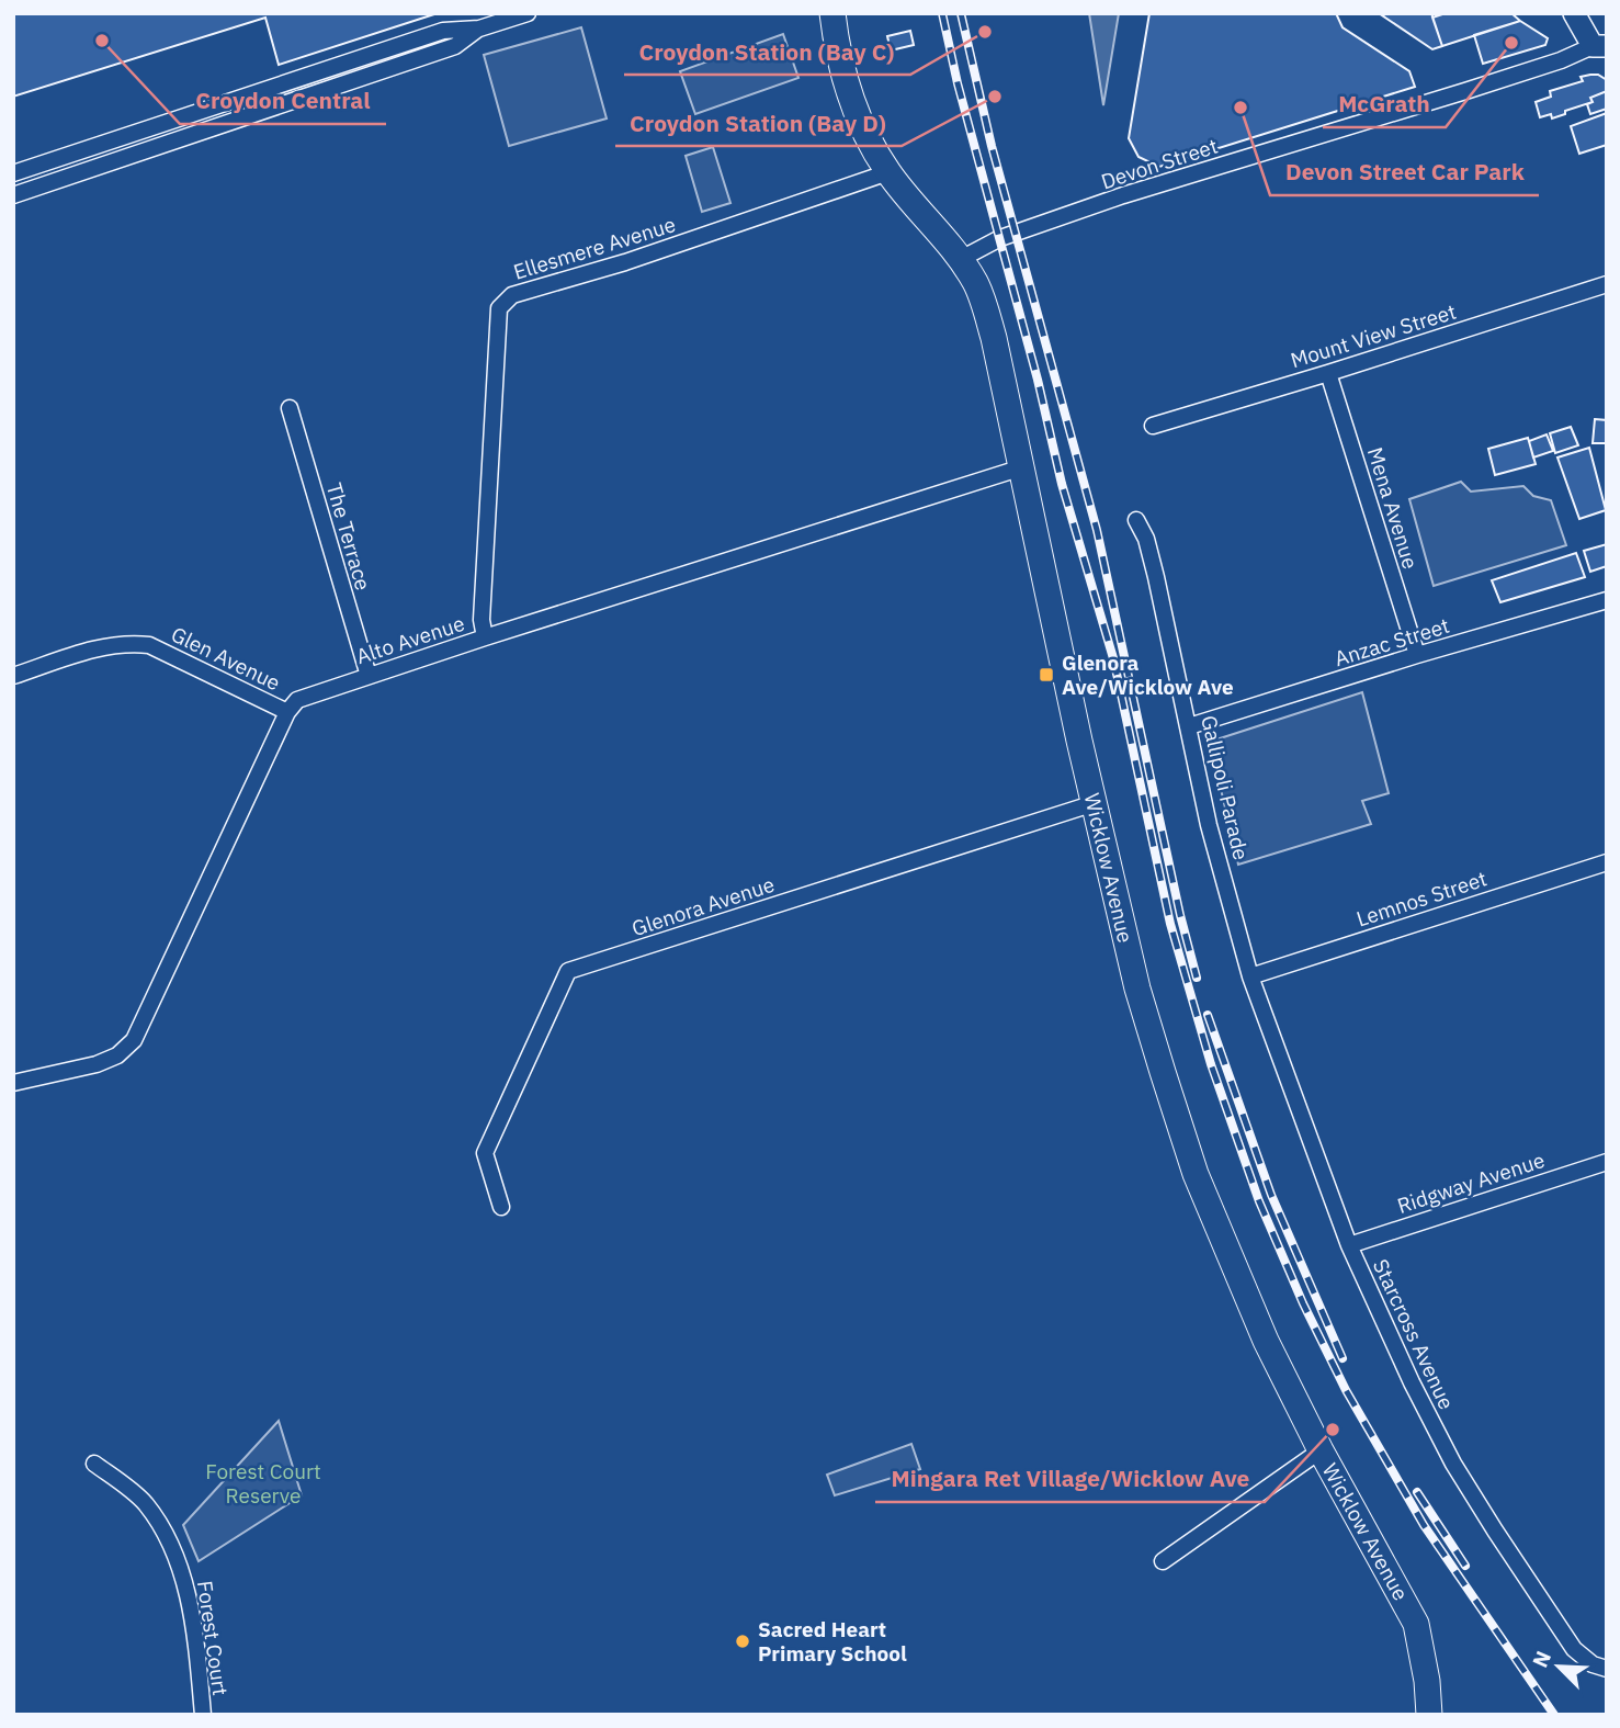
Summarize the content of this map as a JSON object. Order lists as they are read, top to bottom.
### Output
{
  "streets": {
    "main road": ["Wicklow Avenue"],
    "street": [
      "Devon Street",
      "Ellesmere Avenue",
      "Mount View Street",
      "Mena Avenue",
      "The Terrace",
      "Alto Avenue",
      "Anzac Street",
      "Glen Avenue",
      "Gallipoli Parade",
      "Lemnos Street",
      "Glenora Avenue",
      "Ridgway Avenue",
      "Starcross Avenue",
      "Forest Court"
    ]
  },
  "crossings": [
    ["Devon Street", "Wicklow Avenue"],
    ["Ellesmere Avenue", "Alto Avenue"],
    ["Ellesmere Avenue", "Wicklow Avenue"],
    ["Mount View Street", "Mena Avenue"],
    ["Mena Avenue", "Anzac Street"],
    ["The Terrace", "Alto Avenue"],
    ["Alto Avenue", "Glen Avenue"],
    ["Alto Avenue", "Wicklow Avenue"],
    ["Anzac Street", "Gallipoli Parade"],
    ["Gallipoli Parade", "Lemnos Street"],
    ["Gallipoli Parade", "Starcross Avenue"],
    ["Wicklow Avenue", "Glenora Avenue"],
    ["Lemnos Street", "Starcross Avenue"],
    ["Ridgway Avenue", "Starcross Avenue"]
  ],
  "parks": ["Forest Court Reserve"],
  "places": {
    "other": [
      "Croydon Station (Bay C)",
      "Croydon Central",
      "McGrath",
      "Croydon Station (Bay D)",
      "Devon Street Car Park",
      "Mingara Ret Village/Wicklow Ave",
      "Sacred Heart Primary School"
    ],
    "transit": ["Glenora Ave/Wicklow Ave"]
  },
  "north": "top left"
}
